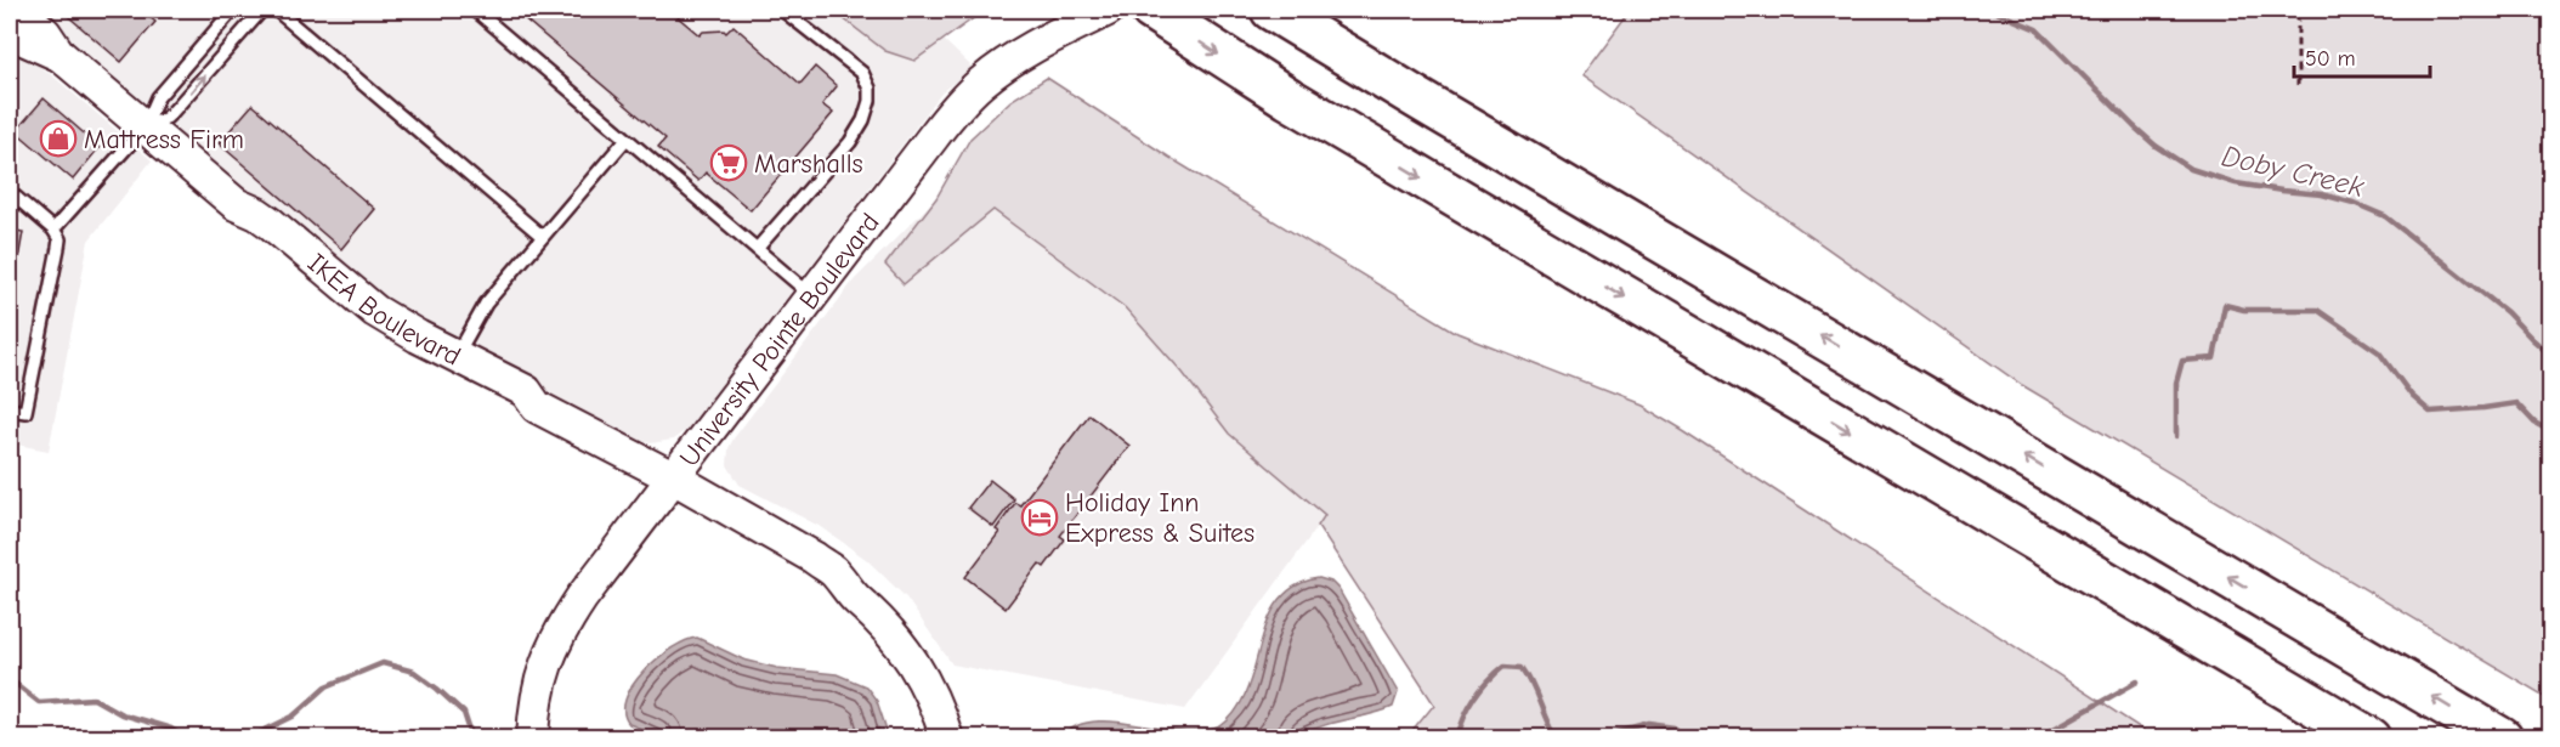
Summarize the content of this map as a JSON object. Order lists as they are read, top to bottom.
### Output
{
  "streets": {
    "street": ["IKEA Boulevard", "University Pointe Boulevard"]
  },
  "crossings": [
    ["IKEA Boulevard", "University Pointe Boulevard"]
  ],
  "water": ["Doby Creek"],
  "places": {
    "shop": ["Mattress Firm"],
    "supermarket": ["Marshalls"],
    "hotel": ["Holiday Inn Express & Suites"]
  },
  "scale_bar": "50 m"
}
